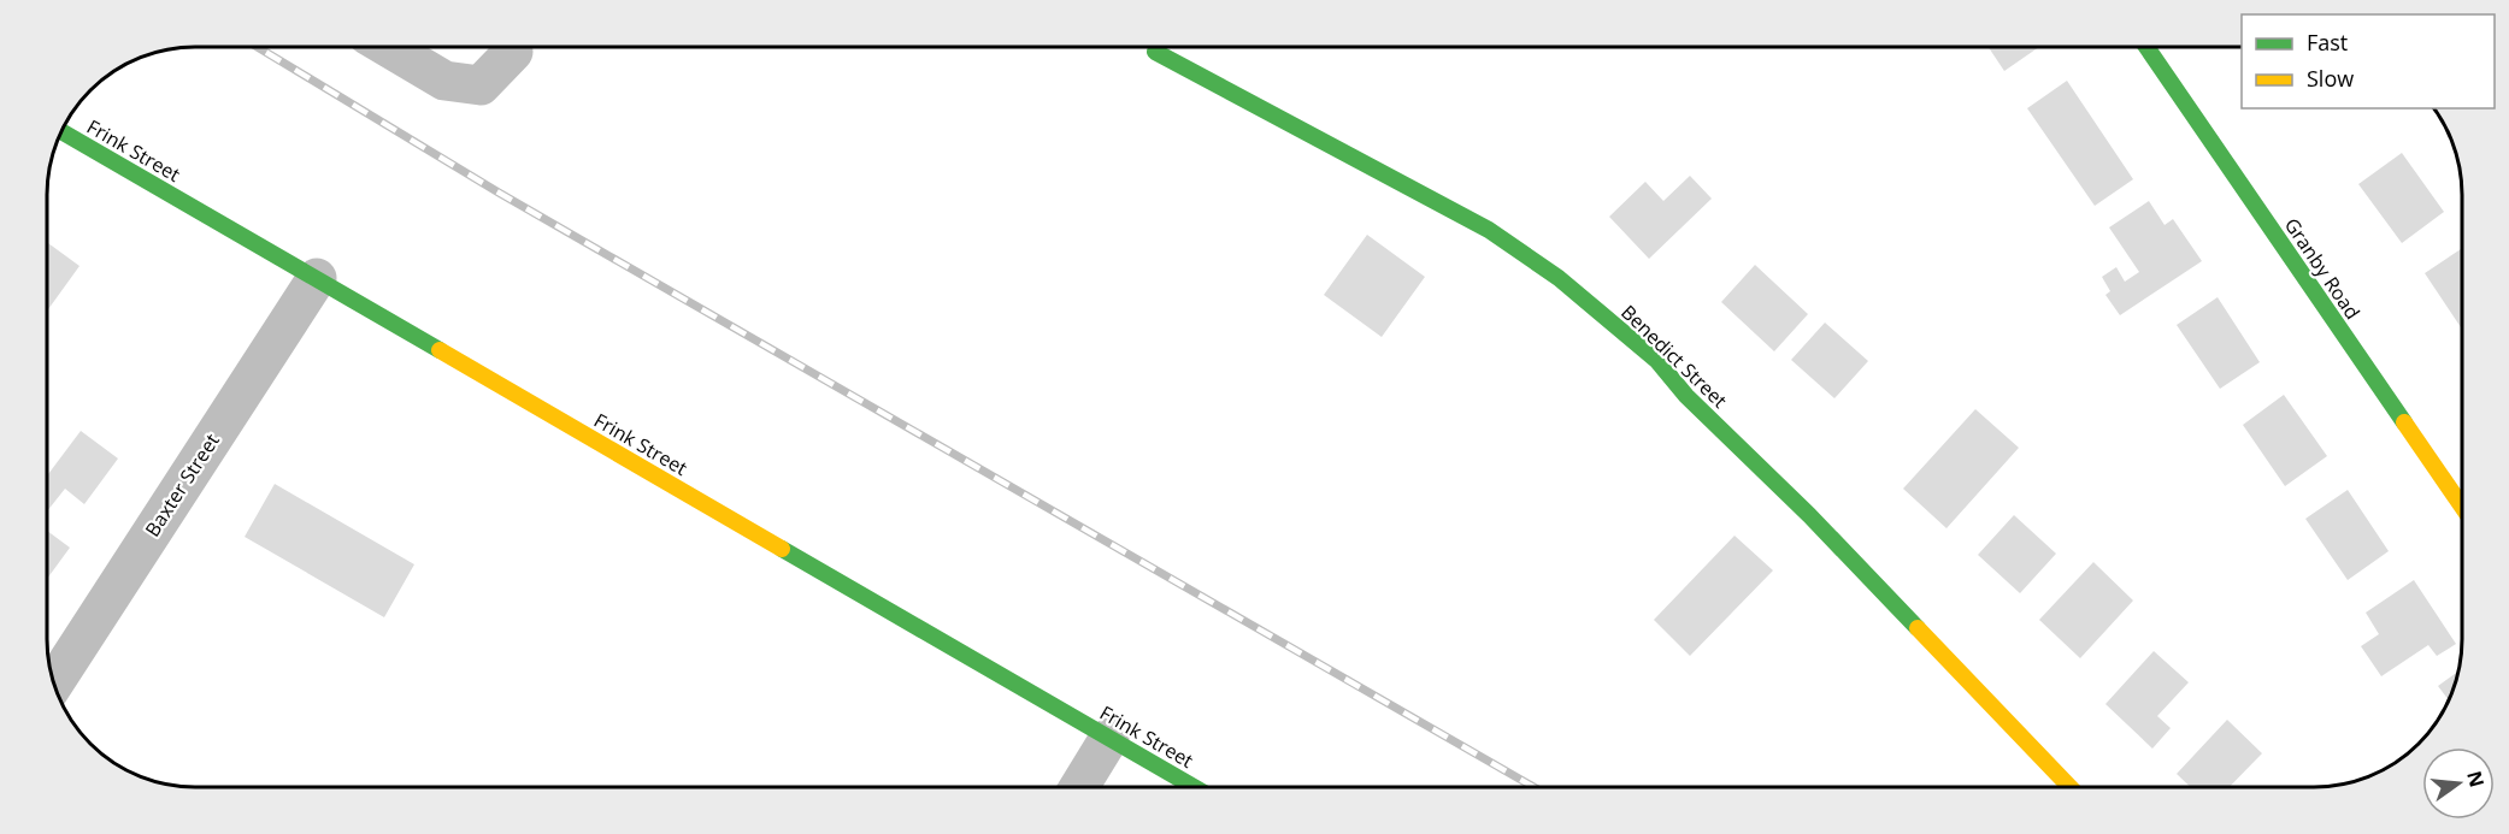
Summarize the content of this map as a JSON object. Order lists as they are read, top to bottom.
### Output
{
  "streets": {
    "street": [
      "Frink Street",
      "Granby Road",
      "Benedict Street",
      "Baxter Street"
    ]
  },
  "crossings": [
    ["Frink Street", "Baxter Street"]
  ],
  "legend": ["Fast", "Slow"],
  "north": "right"
}
